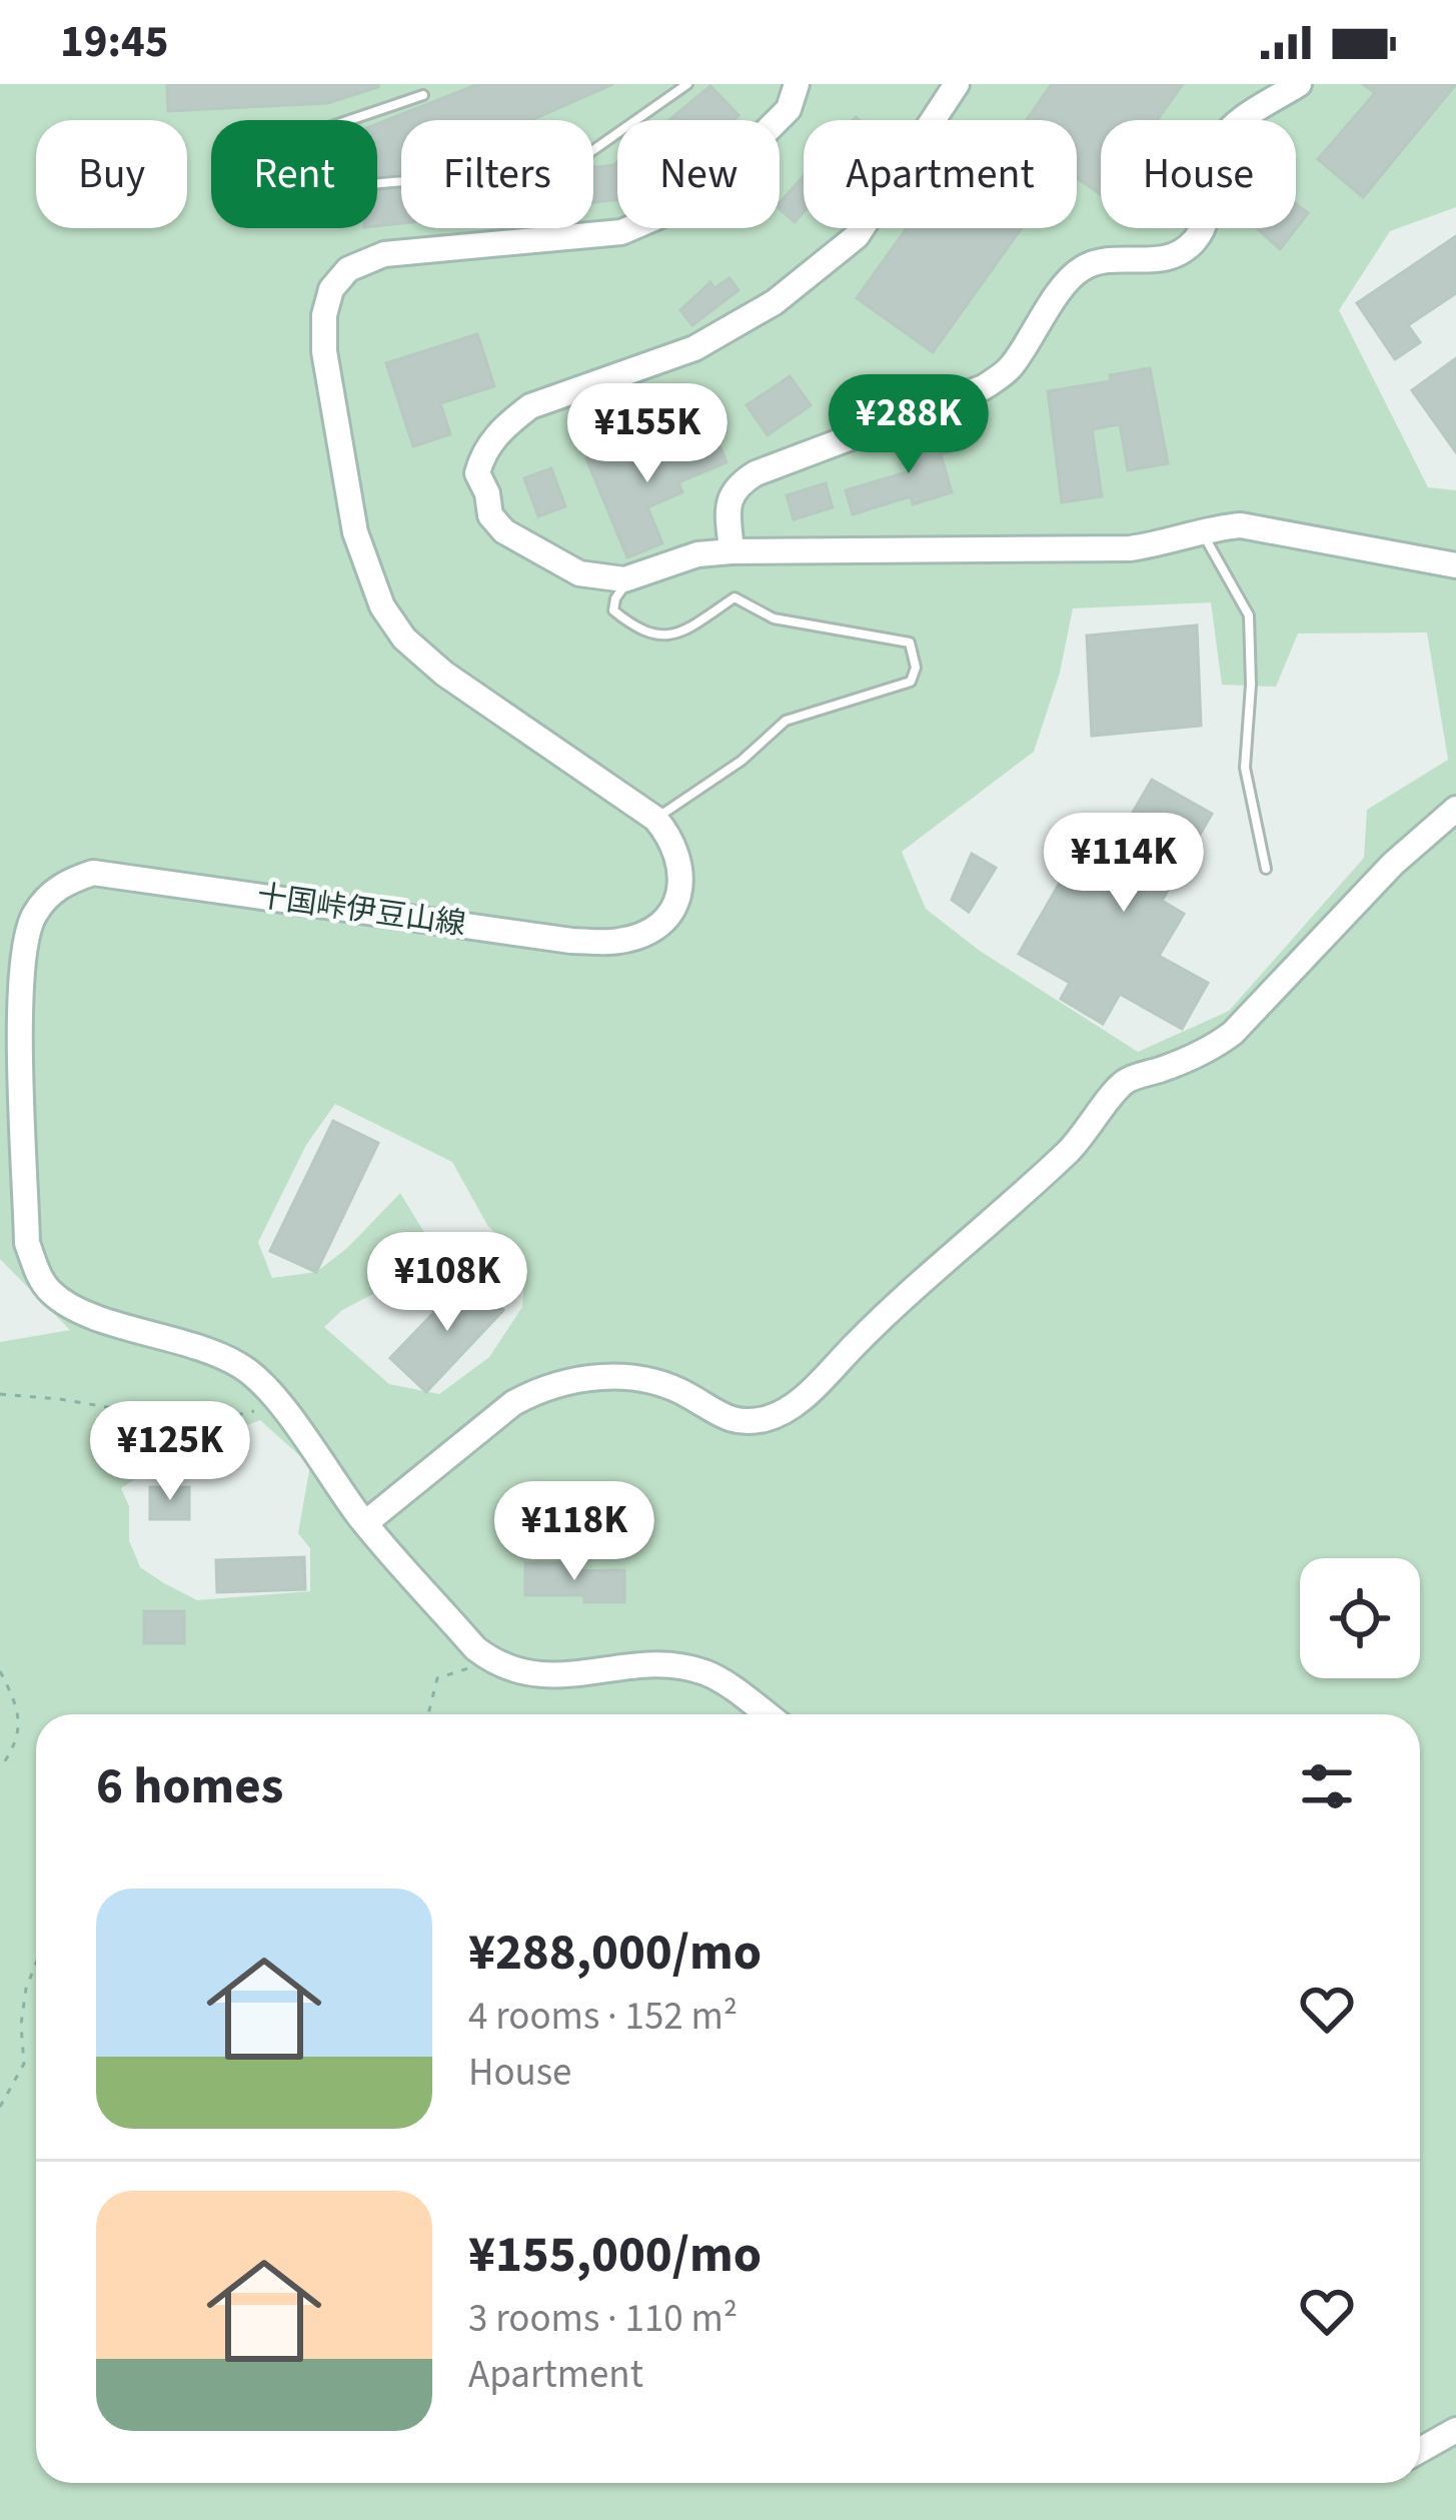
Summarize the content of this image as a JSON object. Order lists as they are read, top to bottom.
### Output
{
  "streets": {
    "street": ["十国峠伊豆山線"]
  },
  "page": {
    "status": "19:45",
    "chip": [
      "Buy",
      "Rent",
      "Filters",
      "New",
      "Apartment",
      "House"
    ],
    "price": [
      "¥288K",
      "¥155K",
      "¥114K",
      "¥108K",
      "¥125K",
      "¥118K"
    ],
    "heading": "6 homes",
    "list": [
      {
        "name": "¥288,000/mo",
        "note": "4 rooms · 152 m² · House"
      },
      {
        "name": "¥155,000/mo",
        "note": "3 rooms · 110 m² · Apartment"
      }
    ]
  }
}
